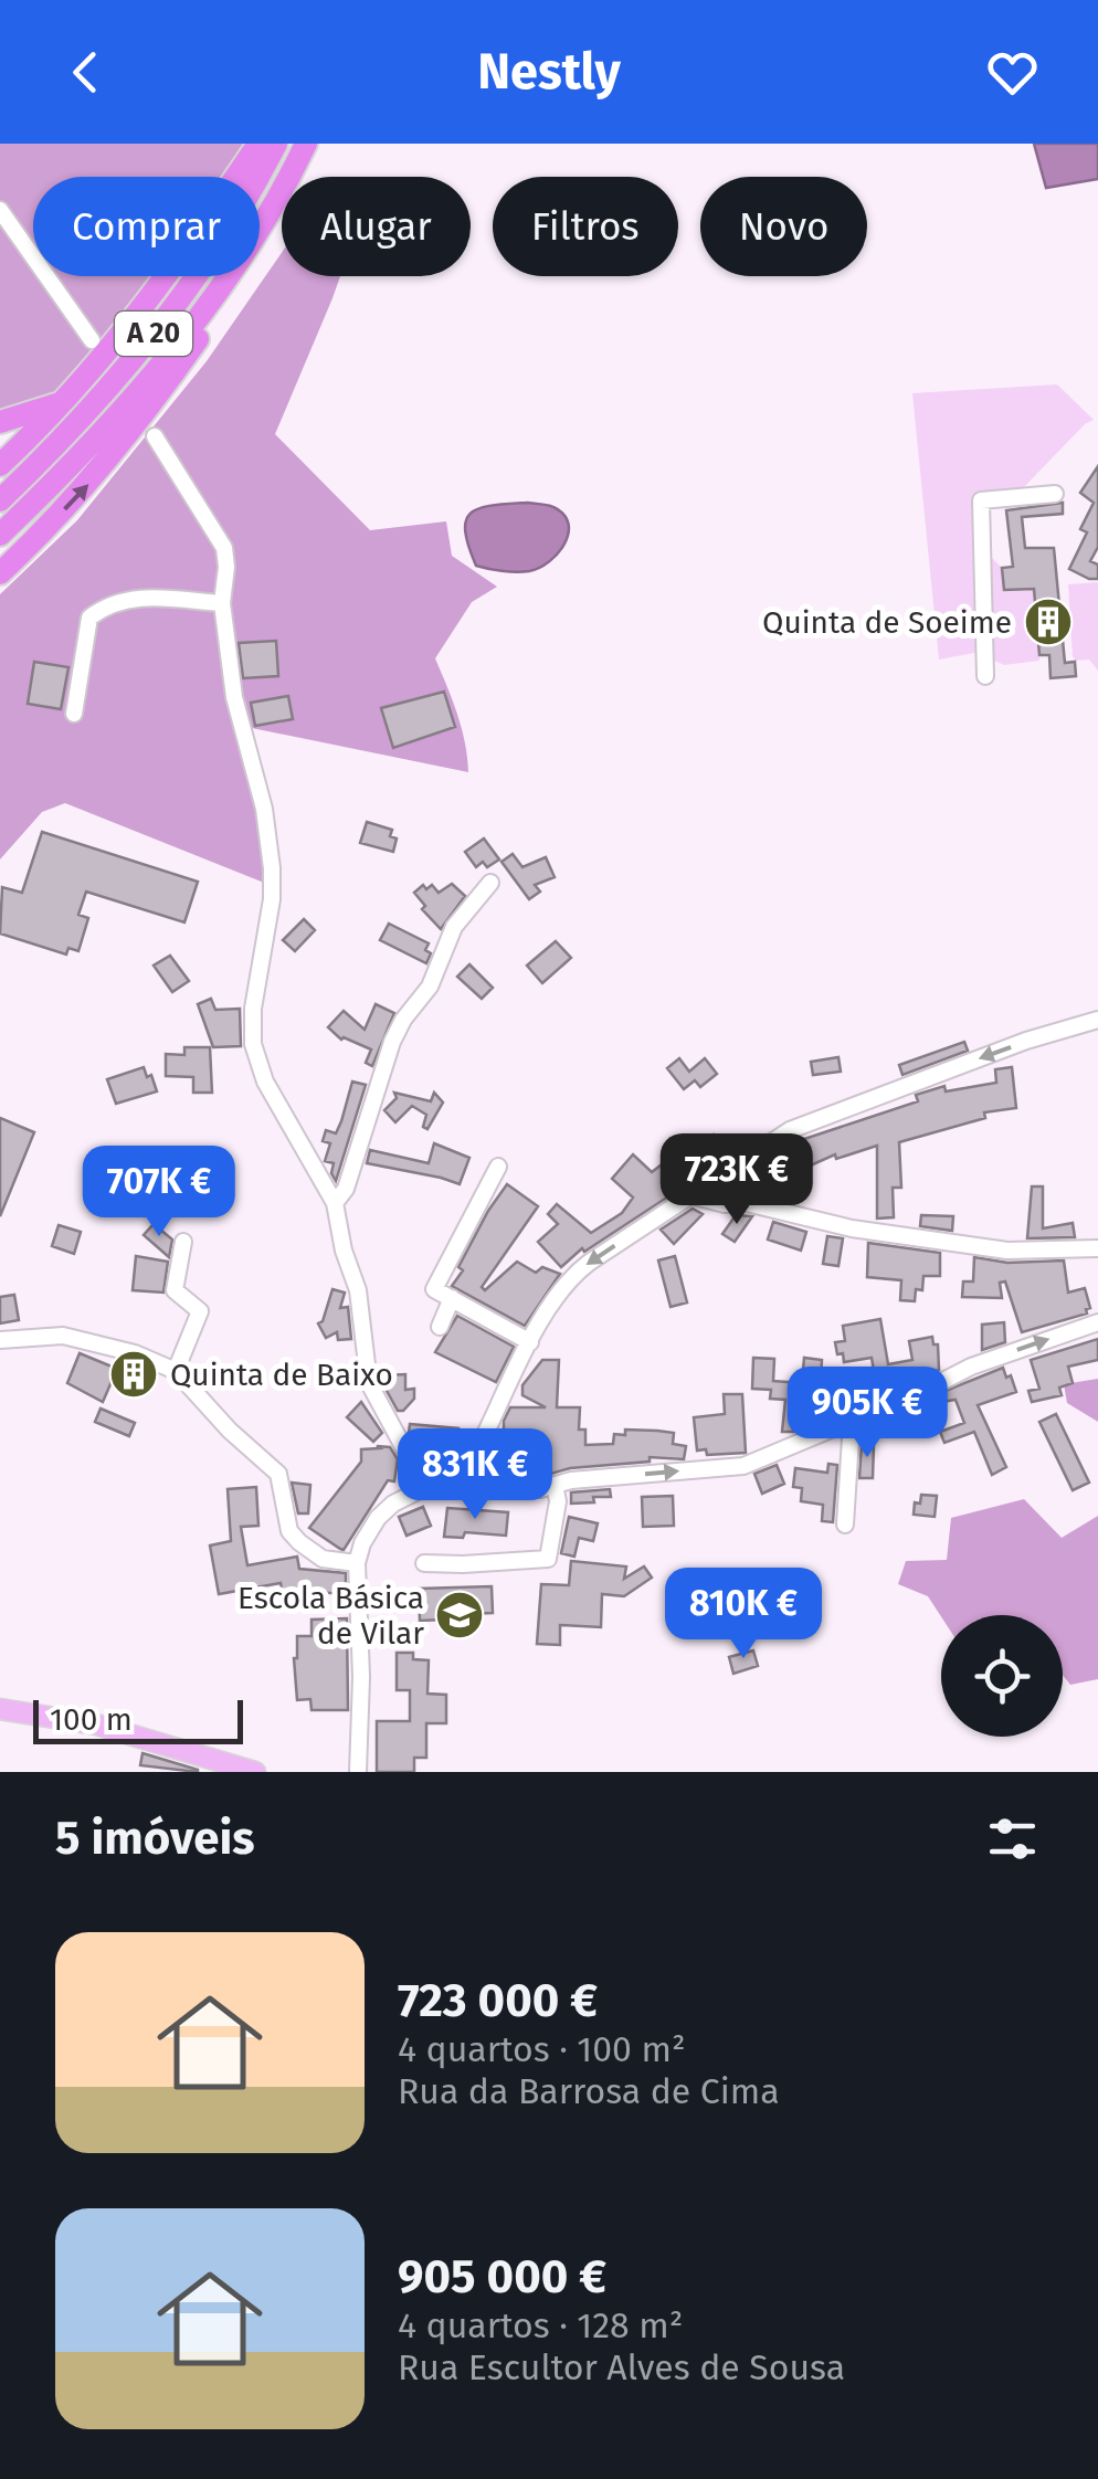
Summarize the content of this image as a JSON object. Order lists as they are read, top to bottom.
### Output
{
  "streets": {
    "highway": ["A 20"]
  },
  "places": {
    "building": ["Quinta de Soeime", "Quinta de Baixo"],
    "school or university": ["Escola Básica de Vilar"]
  },
  "scale_bar": "100 m",
  "page": {
    "header": "Nestly",
    "chip": [
      "Comprar",
      "Alugar",
      "Filtros",
      "Novo"
    ],
    "price": [
      "723K €",
      "707K €",
      "905K €",
      "831K €",
      "810K €"
    ],
    "scale": "100 m",
    "heading": "5 imóveis",
    "list": [
      {
        "name": "723 000 €",
        "note": "4 quartos · 100 m² · Rua da Barrosa de Cima"
      },
      {
        "name": "905 000 €",
        "note": "4 quartos · 128 m² · Rua Escultor Alves de Sousa"
      }
    ]
  }
}
